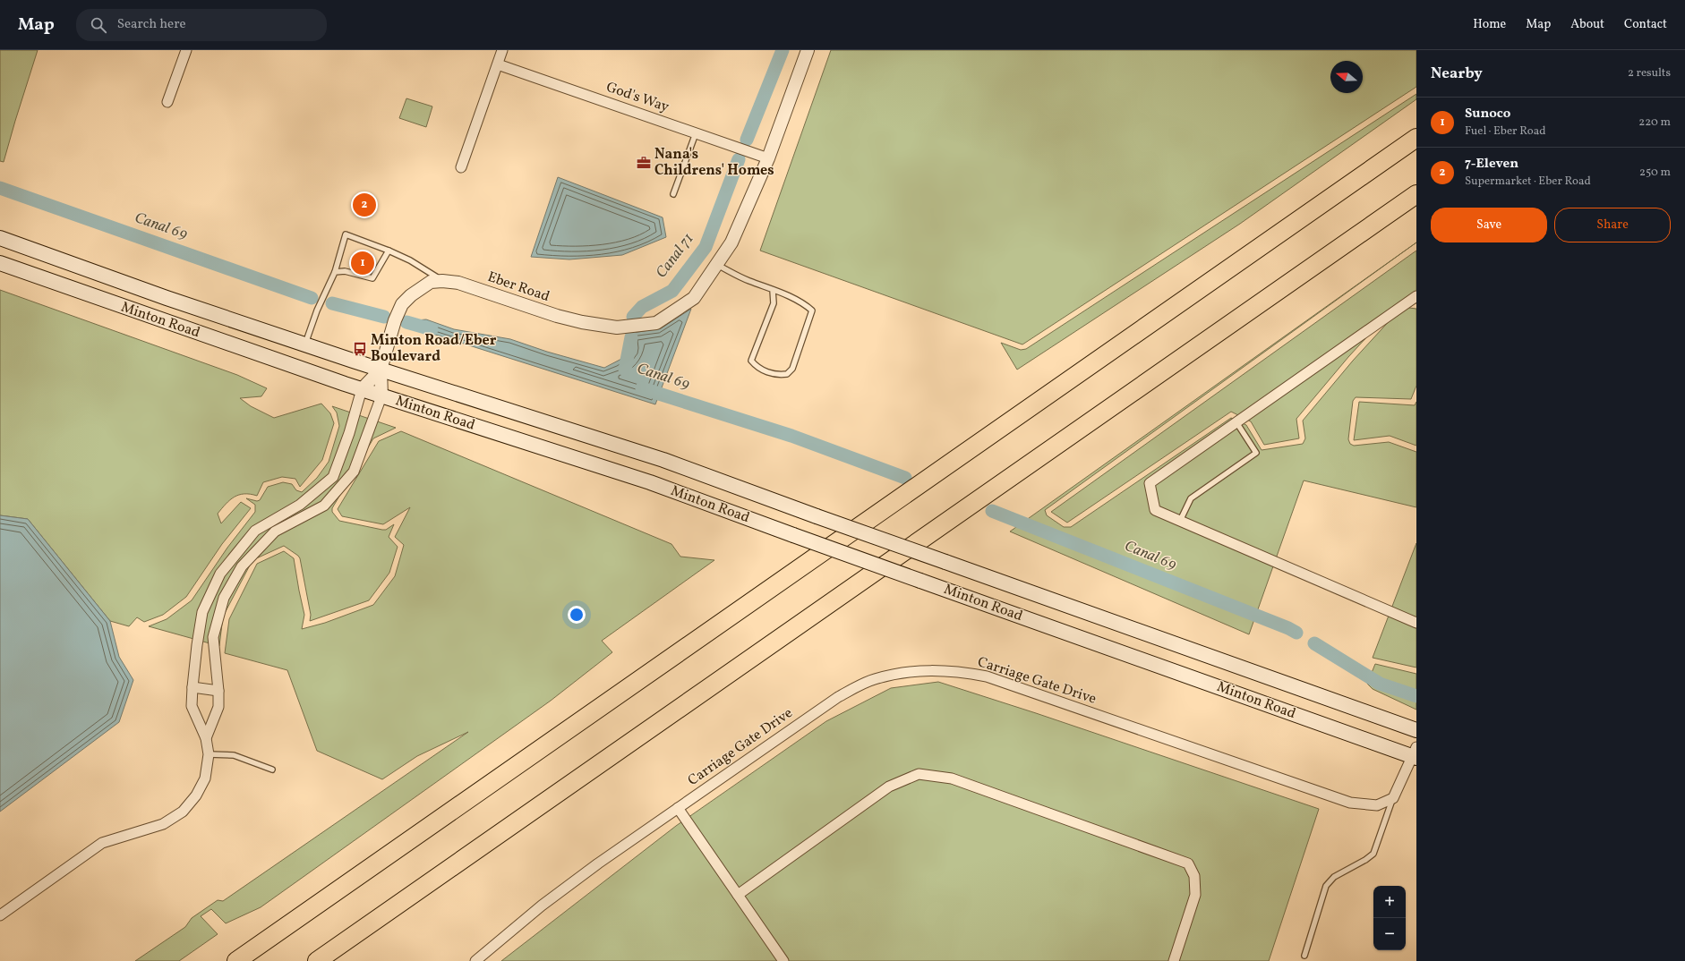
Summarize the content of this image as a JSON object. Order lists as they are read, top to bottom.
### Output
{
  "streets": {
    "main road": ["Minton Road"],
    "street": ["God's Way", "Eber Road", "Carriage Gate Drive"]
  },
  "crossings": [
    ["Eber Road", "Minton Road"]
  ],
  "water": ["Canal 69", "Canal 71"],
  "places": {
    "office": ["Nana's Childrens' Homes"],
    "bus stop": ["Minton Road/Eber Boulevard"]
  },
  "north": "left",
  "page": {
    "header": "Map",
    "search": "Search here",
    "nav": [
      "Home",
      "Map",
      "About",
      "Contact"
    ],
    "heading": ["Nearby", "2 results"],
    "list": [
      {
        "mark": "1",
        "name": "Sunoco",
        "note": "Fuel · Eber Road",
        "value": "220 m"
      },
      {
        "mark": "2",
        "name": "7-Eleven",
        "note": "Supermarket · Eber Road",
        "value": "250 m"
      }
    ],
    "pins": ["2", "1"],
    "buttons": ["Save", "Share"],
    "map_buttons": ["+", "−"]
  }
}
